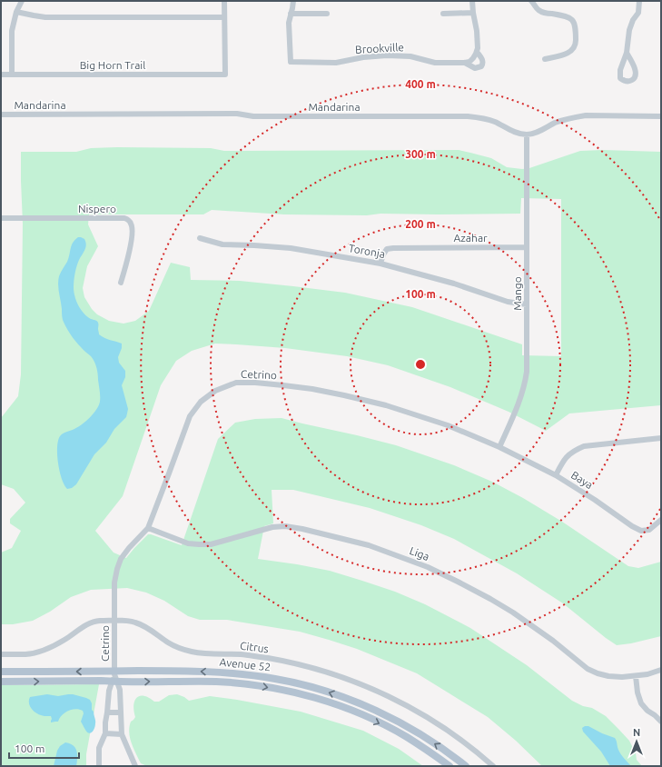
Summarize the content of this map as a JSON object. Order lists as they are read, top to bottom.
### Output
{
  "streets": {
    "main road": ["Avenue 52"],
    "street": [
      "Brookville",
      "Big Horn Trail",
      "Mandarina",
      "Nispero",
      "Azahar",
      "Toronja",
      "Mango",
      "Cetrino",
      "Baya",
      "Liga",
      "Citrus"
    ]
  },
  "crossings": [
    ["Mandarina", "Mango"],
    ["Azahar", "Toronja"],
    ["Azahar", "Mango"],
    ["Toronja", "Mango"],
    ["Mango", "Cetrino"],
    ["Cetrino", "Baya"],
    ["Cetrino", "Liga"],
    ["Cetrino", "Citrus"],
    ["Cetrino", "Avenue 52"]
  ],
  "scale_bar": "100 m",
  "north": "top",
  "rings": [
    "400 m",
    "300 m",
    "200 m",
    "100 m"
  ]
}
